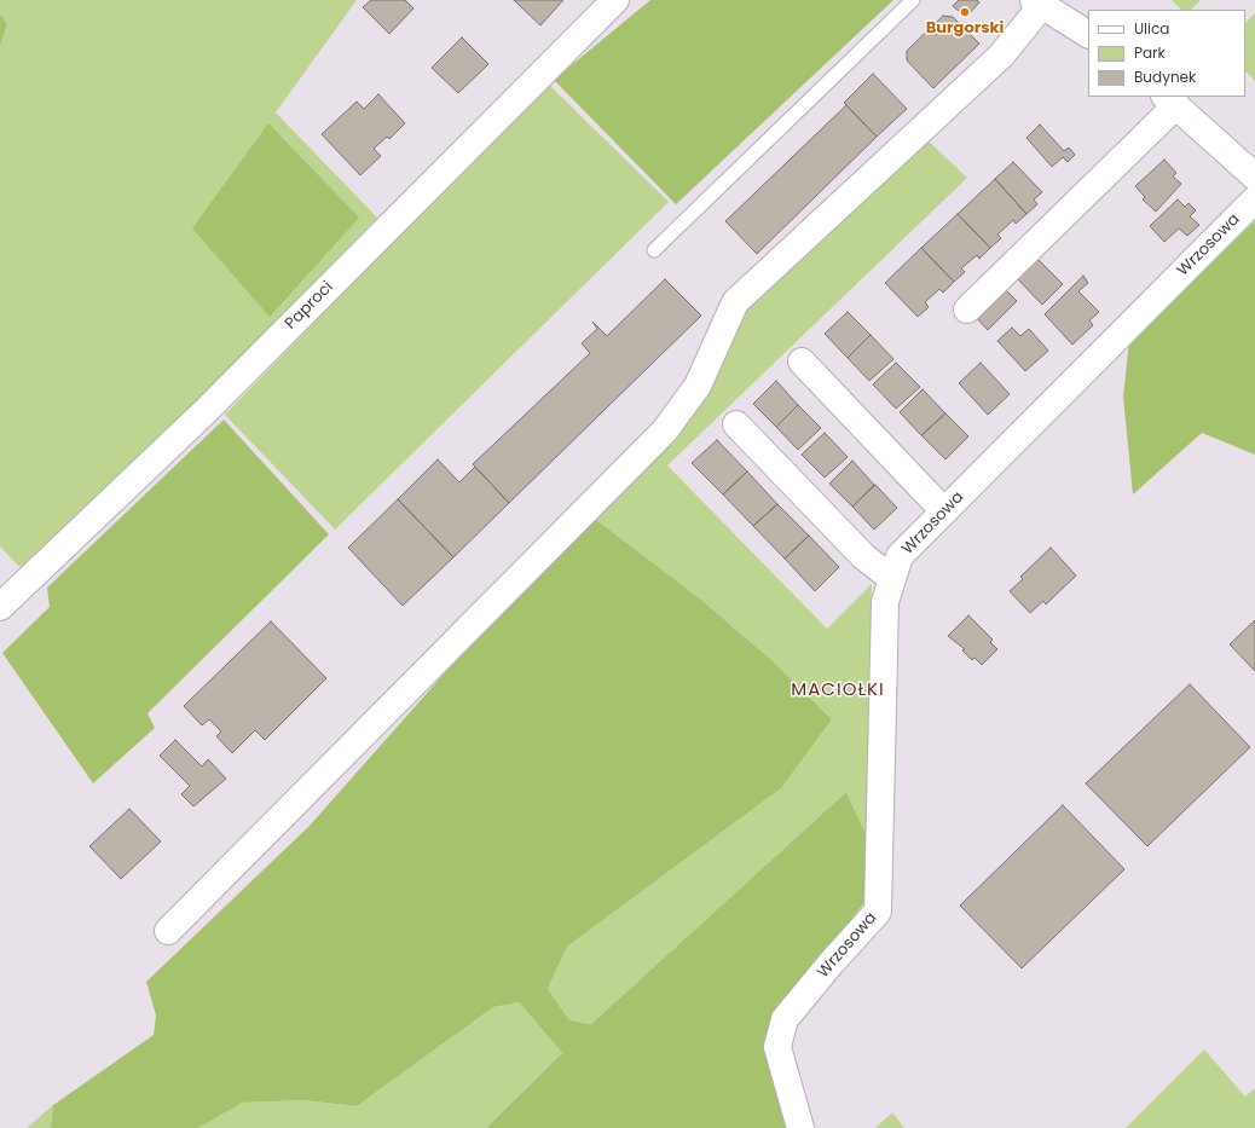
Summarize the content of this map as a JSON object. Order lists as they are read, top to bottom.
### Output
{
  "streets": {
    "street": ["Wrzosowa", "Paproci"]
  },
  "districts": ["MACIOŁKI"],
  "places": ["Burgorski"],
  "legend": ["Ulica", "Park", "Budynek"]
}
